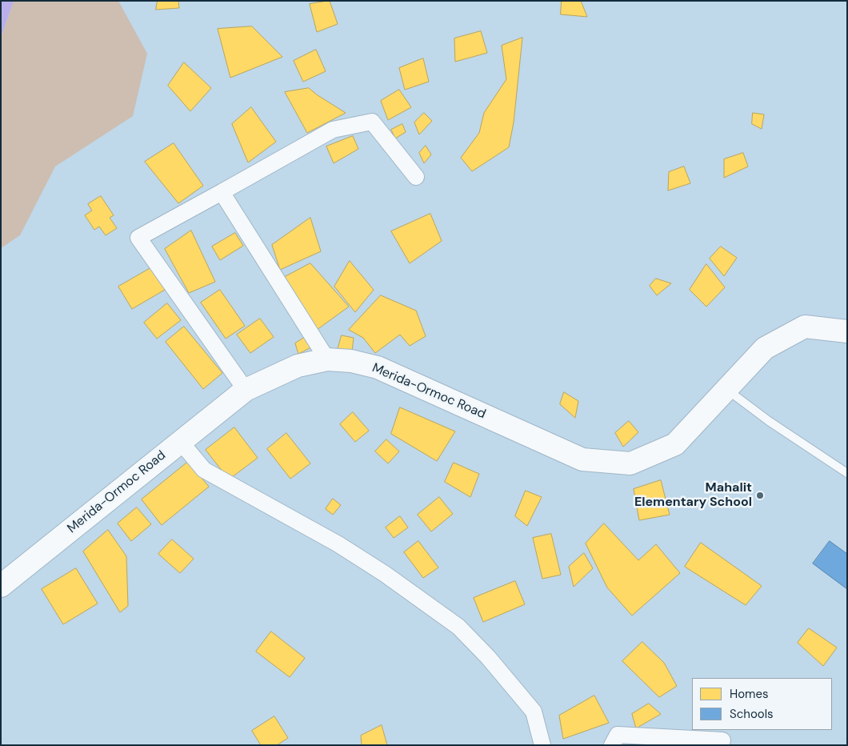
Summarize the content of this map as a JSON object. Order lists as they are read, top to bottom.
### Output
{
  "streets": {
    "highway": ["Merida-Ormoc Road"]
  },
  "places": ["Mahalit Elementary School"],
  "legend": ["Homes", "Schools"]
}
